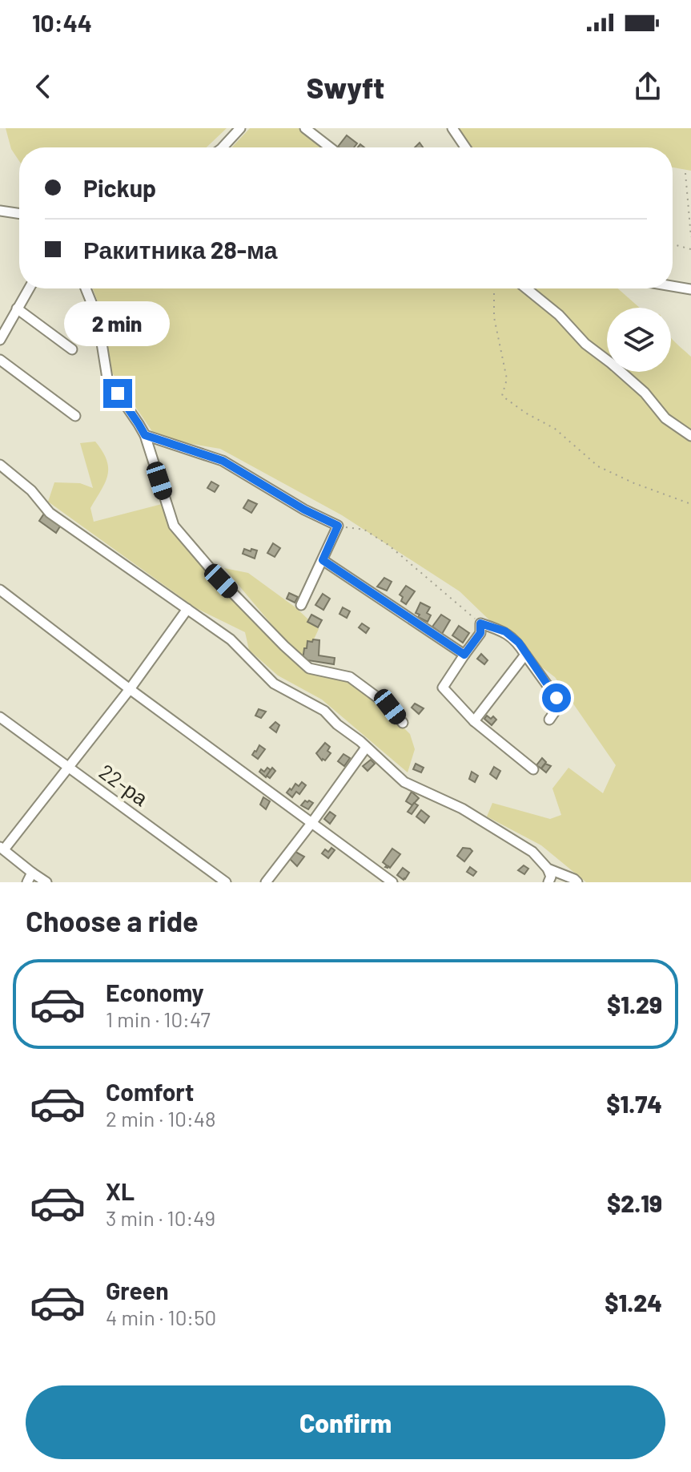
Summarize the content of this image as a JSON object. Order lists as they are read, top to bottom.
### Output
{
  "streets": {
    "street": ["22-ра"]
  },
  "page": {
    "status": "10:44",
    "header": "Swyft",
    "banner": ["Pickup", "Ракитника 28-ма"],
    "bubble": "2 min",
    "heading": "Choose a ride",
    "list": [
      {
        "name": "Economy",
        "note": "1 min · 10:47",
        "value": "$1.29"
      },
      {
        "name": "Comfort",
        "note": "2 min · 10:48",
        "value": "$1.74"
      },
      {
        "name": "XL",
        "note": "3 min · 10:49",
        "value": "$2.19"
      },
      {
        "name": "Green",
        "note": "4 min · 10:50",
        "value": "$1.24"
      }
    ],
    "buttons": "Confirm"
  }
}
